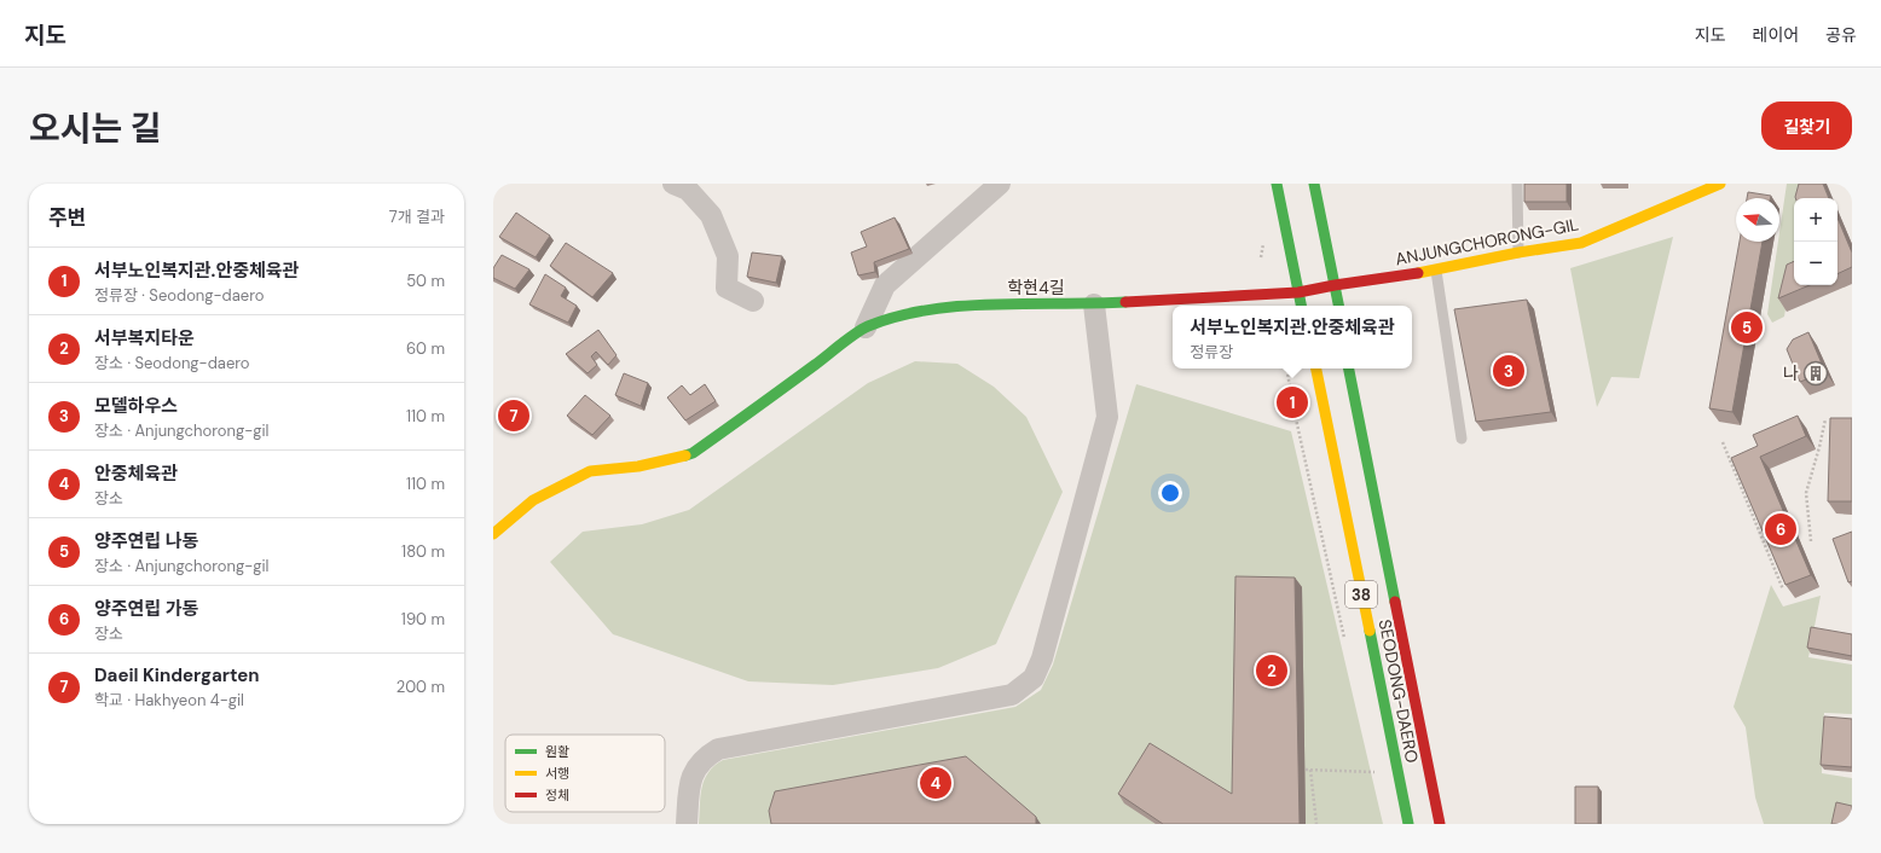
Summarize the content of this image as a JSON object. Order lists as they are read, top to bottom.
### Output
{
  "streets": {
    "street": [
      "ANJUNGCHORONG-GIL",
      "학현4길",
      "38",
      "SEODONG-DAERO"
    ]
  },
  "crossings": [
    ["ANJUNGCHORONG-GIL", "학현4길"]
  ],
  "places": {
    "building": ["나"]
  },
  "legend": ["원활", "서행", "정체"],
  "north": "left",
  "page": {
    "header": "지도",
    "nav": ["지도", "레이어", "공유"],
    "title": "오시는 길",
    "buttons": "길찾기",
    "heading": ["주변", "7개 결과"],
    "map_buttons": ["+", "−"],
    "list": [
      {
        "mark": "1",
        "name": "서부노인복지관.안중체육관",
        "note": "정류장 · Seodong-daero",
        "value": "50 m"
      },
      {
        "mark": "2",
        "name": "서부복지타운",
        "note": "장소 · Seodong-daero",
        "value": "60 m"
      },
      {
        "mark": "3",
        "name": "모델하우스",
        "note": "장소 · Anjungchorong-gil",
        "value": "110 m"
      },
      {
        "mark": "4",
        "name": "안중체육관",
        "note": "장소",
        "value": "110 m"
      },
      {
        "mark": "5",
        "name": "양주연립 나동",
        "note": "장소 · Anjungchorong-gil",
        "value": "180 m"
      },
      {
        "mark": "6",
        "name": "양주연립 가동",
        "note": "장소",
        "value": "190 m"
      },
      {
        "mark": "7",
        "name": "Daeil Kindergarten",
        "note": "학교 · Hakhyeon 4-gil",
        "value": "200 m"
      }
    ],
    "popup": ["서부노인복지관.안중체육관", "정류장"],
    "pins": [
      "5",
      "3",
      "1",
      "7",
      "6",
      "2",
      "4"
    ]
  }
}
